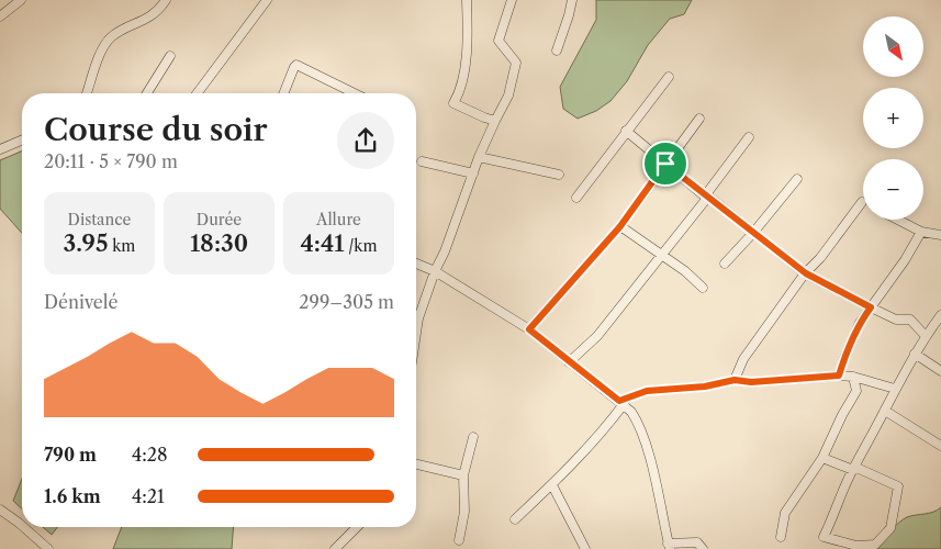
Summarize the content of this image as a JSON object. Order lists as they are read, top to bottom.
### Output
{
  "north": "bottom right",
  "page": {
    "map_buttons": ["+", "−"],
    "heading": ["Course du soir", "20:11 · 5 × 790 m"],
    "stats": [
      ["Distance", "3.95 km"],
      ["Durée", "18:30"],
      ["Allure", "4:41 /km"]
    ],
    "chart": ["Dénivelé", "299–305 m"],
    "list": [
      {
        "name": "790 m",
        "note": "4:28"
      },
      {
        "name": "1.6 km",
        "note": "4:21"
      }
    ]
  }
}
